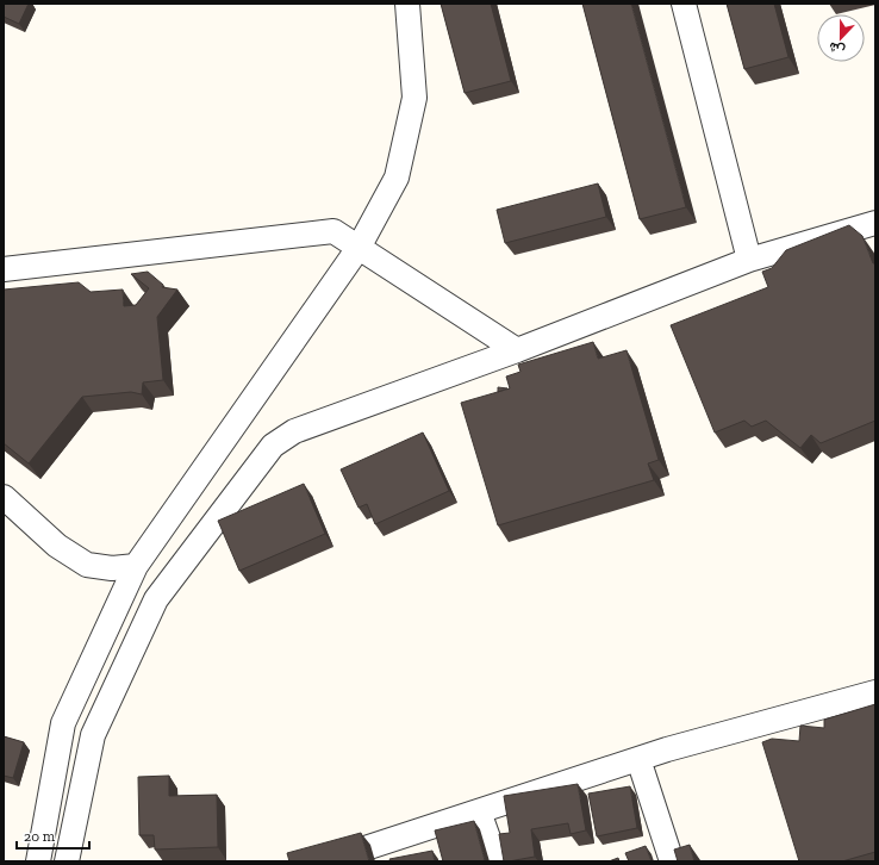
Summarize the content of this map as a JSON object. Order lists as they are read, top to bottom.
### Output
{
  "scale_bar": "20 m",
  "north": "bottom"
}
